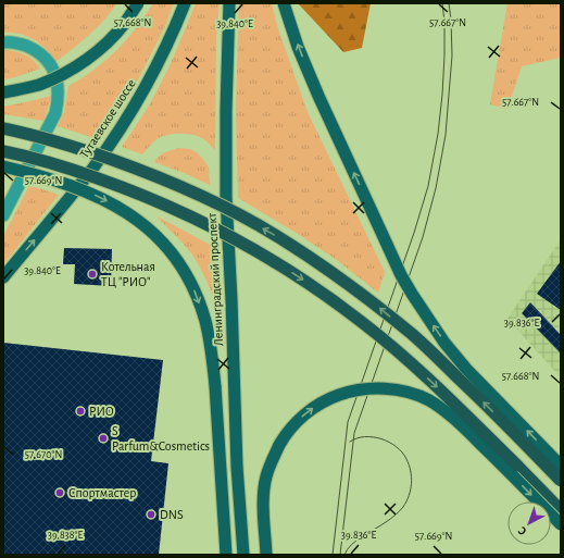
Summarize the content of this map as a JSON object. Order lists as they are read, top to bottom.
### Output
{
  "streets": {
    "main road": ["Тутаевское шоссе", "Ленинградский проспект"]
  },
  "one_way": ["Тутаевское шоссе"],
  "places": [
    "Котельная ТЦ \"РИО\"",
    "РИО",
    "S Parfum&Cosmetics",
    "Спортмастер",
    "DNS"
  ],
  "north": "bottom left",
  "coordinates": [
    "57.668°N",
    "57.667°N",
    "39.840°E",
    "57.669°N",
    "39.836°E",
    "57.670°N",
    "39.838°E"
  ]
}
